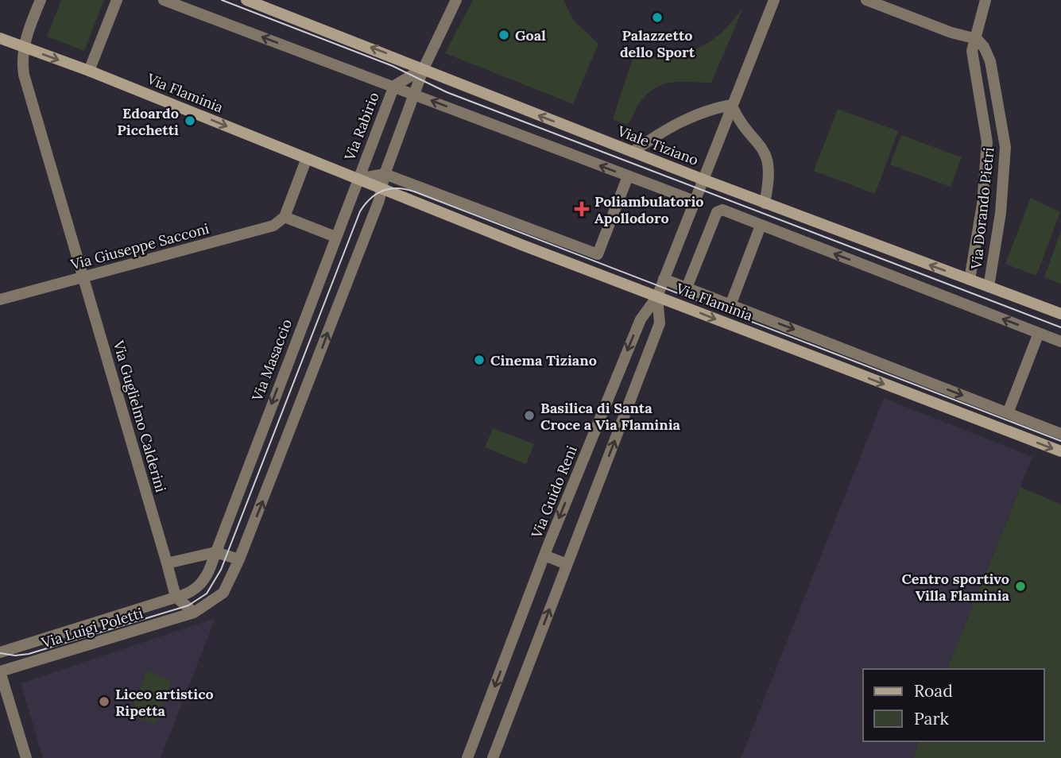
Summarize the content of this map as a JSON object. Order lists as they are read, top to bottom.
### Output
{
  "streets": {
    "street": [
      "Via Flaminia",
      "Via Rabirio",
      "Viale Tiziano",
      "Via Dorando Pietri",
      "Via Giuseppe Sacconi",
      "Via Masaccio",
      "Via Guglielmo Calderini",
      "Via Guido Reni",
      "Via Luigi Poletti"
    ]
  },
  "crossings": [
    ["Via Flaminia", "Via Rabirio"],
    ["Via Flaminia", "Via Masaccio"],
    ["Via Flaminia", "Via Guglielmo Calderini"],
    ["Via Flaminia", "Via Guido Reni"],
    ["Via Rabirio", "Viale Tiziano"],
    ["Via Rabirio", "Via Masaccio"],
    ["Viale Tiziano", "Via Dorando Pietri"],
    ["Via Giuseppe Sacconi", "Via Guglielmo Calderini"],
    ["Via Masaccio", "Via Guglielmo Calderini"],
    ["Via Masaccio", "Via Luigi Poletti"],
    ["Via Guglielmo Calderini", "Via Luigi Poletti"]
  ],
  "places": {
    "other": [
      "Palazzetto dello Sport",
      "Goal",
      "Edoardo Picchetti",
      "Cinema Tiziano",
      "Basilica di Santa Croce a Via Flaminia",
      "Centro sportivo Villa Flaminia",
      "Liceo artistico Ripetta"
    ],
    "health": ["Poliambulatorio Apollodoro"]
  },
  "legend": ["Road", "Park"]
}
